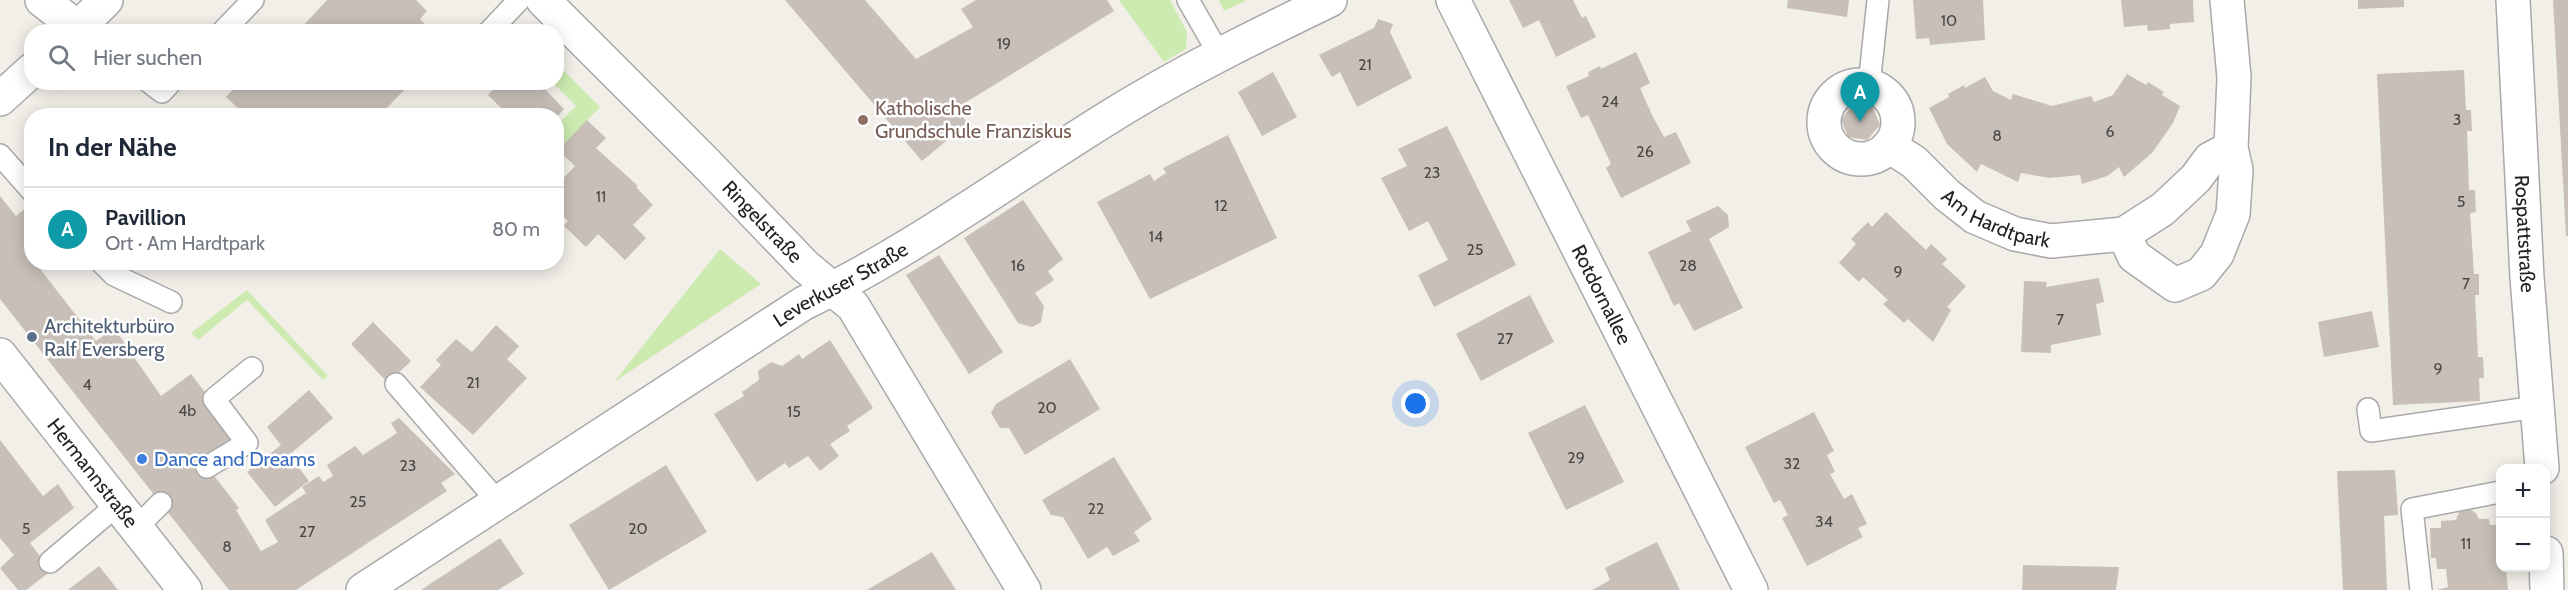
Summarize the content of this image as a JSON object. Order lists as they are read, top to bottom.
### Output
{
  "streets": {
    "street": [
      "Am Hardtpark",
      "Ringelstraße",
      "Rospattstraße",
      "Leverkuser Straße",
      "Rotdornallee",
      "Hermannstraße"
    ]
  },
  "crossings": [
    ["Ringelstraße", "Leverkuser Straße"]
  ],
  "places": ["Katholische Grundschule Franziskus", "Architekturbüro Ralf Eversberg", "Dance and Dreams"],
  "house_numbers": [
    "10",
    "19",
    "21",
    "24",
    "3",
    "6",
    "8",
    "26",
    "23",
    "11",
    "5",
    "12",
    "14",
    "25",
    "16",
    "28",
    "9",
    "7",
    "7",
    "27",
    "9",
    "21",
    "4",
    "20",
    "4b",
    "15",
    "29",
    "32",
    "23",
    "25",
    "22",
    "34",
    "5",
    "20",
    "27",
    "11",
    "8"
  ],
  "page": {
    "search": "Hier suchen",
    "pins": "A",
    "heading": "In der Nähe",
    "list": [
      {
        "mark": "A",
        "name": "Pavillion",
        "note": "Ort · Am Hardtpark",
        "value": "80 m"
      }
    ],
    "map_buttons": ["+", "−"]
  }
}
